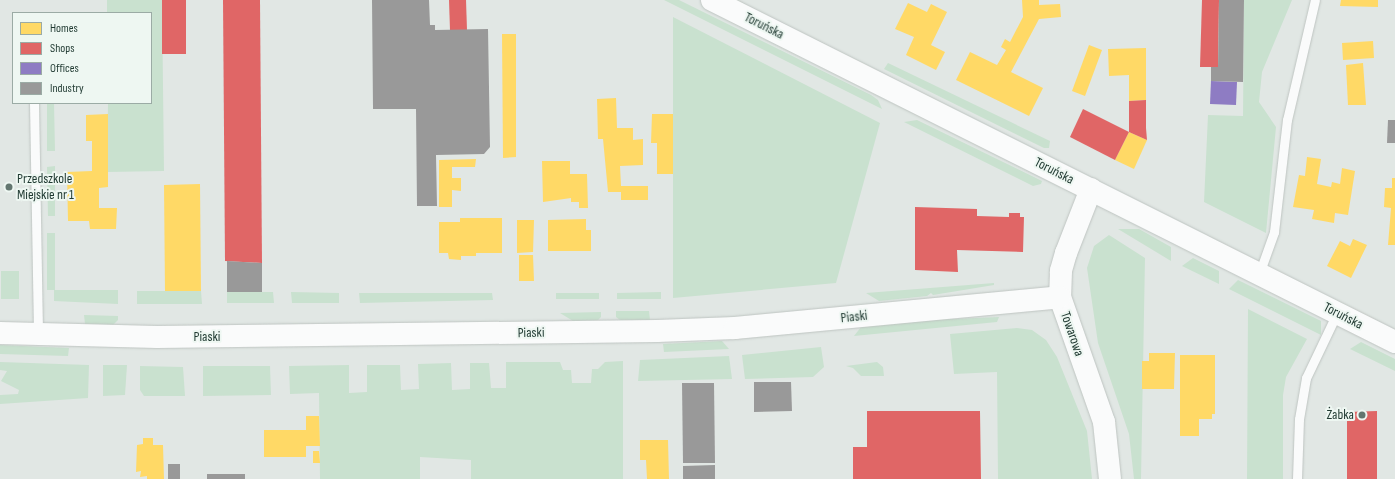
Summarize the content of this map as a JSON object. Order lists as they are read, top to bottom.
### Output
{
  "streets": {
    "street": ["Toruńska", "Piaski", "Towarowa"]
  },
  "crossings": [
    ["Toruńska", "Towarowa"],
    ["Piaski", "Towarowa"]
  ],
  "places": ["Przedszkole Miejskie nr 1", "Żabka"],
  "legend": [
    "Homes",
    "Shops",
    "Offices",
    "Industry"
  ]
}
